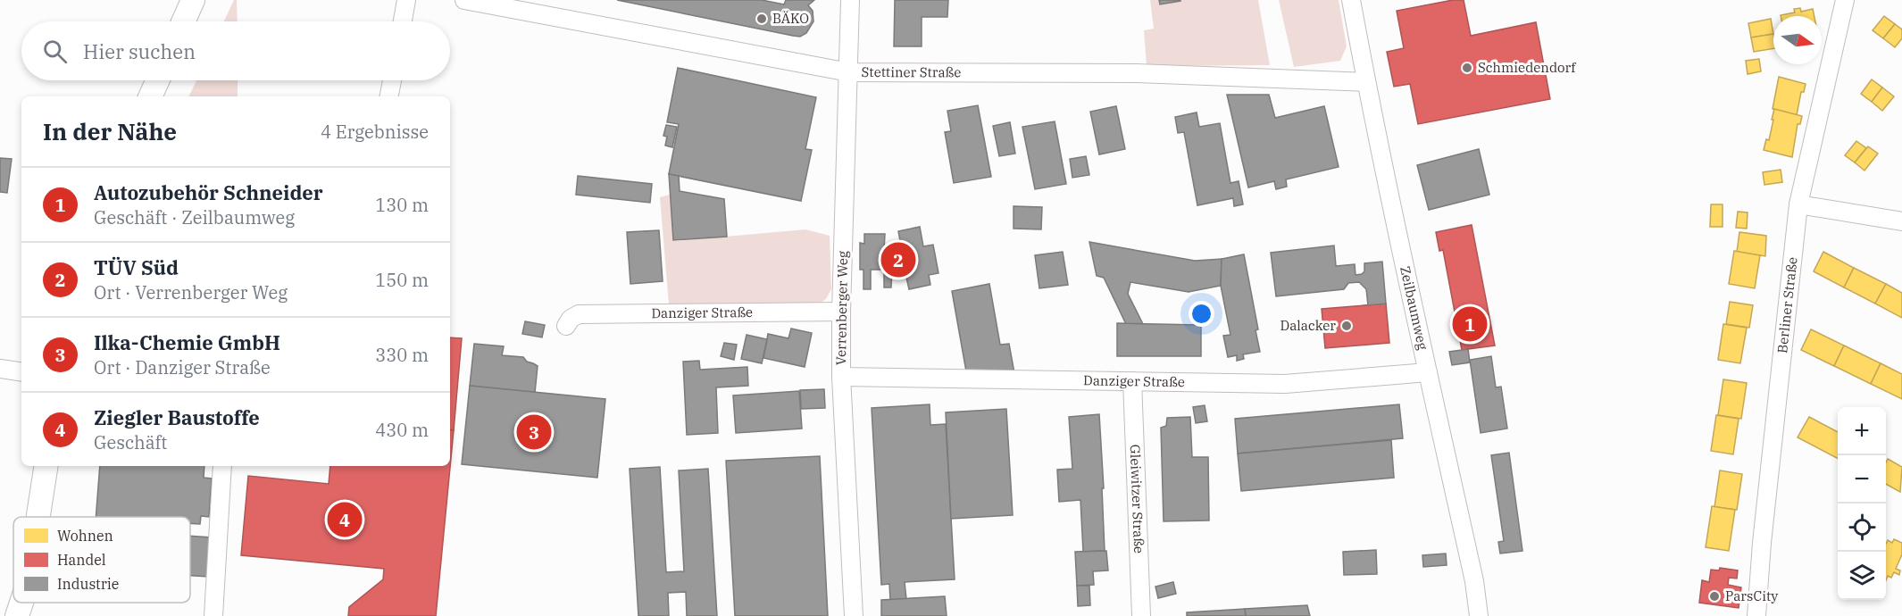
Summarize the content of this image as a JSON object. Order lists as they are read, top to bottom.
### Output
{
  "streets": {
    "street": [
      "Stettiner Straße",
      "Berliner Straße",
      "Verrenberger Weg",
      "Zeilbaumweg",
      "Danziger Straße",
      "Gleiwitzer Straße"
    ]
  },
  "crossings": [
    ["Stettiner Straße", "Verrenberger Weg"],
    ["Stettiner Straße", "Zeilbaumweg"],
    ["Verrenberger Weg", "Danziger Straße"],
    ["Zeilbaumweg", "Danziger Straße"],
    ["Danziger Straße", "Gleiwitzer Straße"]
  ],
  "places": [
    "BÄKO",
    "Schmiedendorf",
    "Dalacker",
    "ParsCity"
  ],
  "legend": ["Wohnen", "Handel", "Industrie"],
  "north": "right",
  "page": {
    "search": "Hier suchen",
    "heading": ["In der Nähe", "4 Ergebnisse"],
    "list": [
      {
        "mark": "1",
        "name": "Autozubehör Schneider",
        "note": "Geschäft · Zeilbaumweg",
        "value": "130 m"
      },
      {
        "mark": "2",
        "name": "TÜV Süd",
        "note": "Ort · Verrenberger Weg",
        "value": "150 m"
      },
      {
        "mark": "3",
        "name": "Ilka-Chemie GmbH",
        "note": "Ort · Danziger Straße",
        "value": "330 m"
      },
      {
        "mark": "4",
        "name": "Ziegler Baustoffe",
        "note": "Geschäft",
        "value": "430 m"
      }
    ],
    "pins": [
      "2",
      "1",
      "3",
      "4"
    ],
    "map_buttons": ["+", "−"]
  }
}
